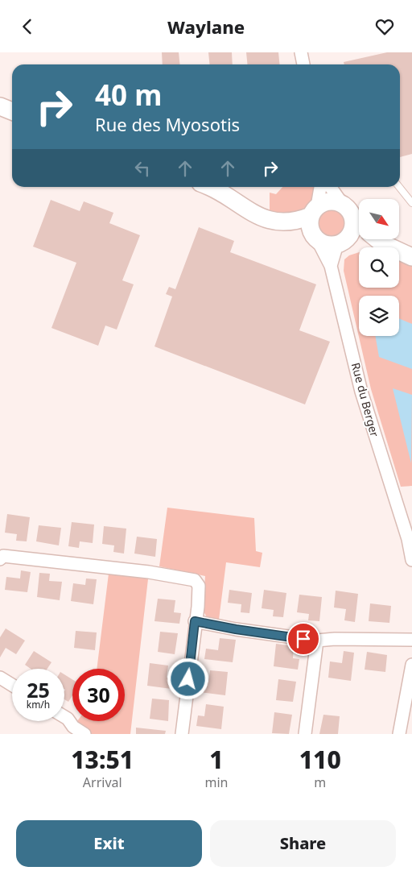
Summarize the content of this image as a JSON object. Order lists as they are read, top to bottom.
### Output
{
  "streets": {
    "street": ["Rue du Berger"]
  },
  "north": "bottom right",
  "page": {
    "header": "Waylane",
    "turn": ["40 m", "Rue des Myosotis"],
    "speed": "25 km/h",
    "limit": "30",
    "eta": [
      "13:51",
      "Arrival",
      "1",
      "min",
      "110",
      "m"
    ],
    "buttons": ["Exit", "Share"]
  }
}
